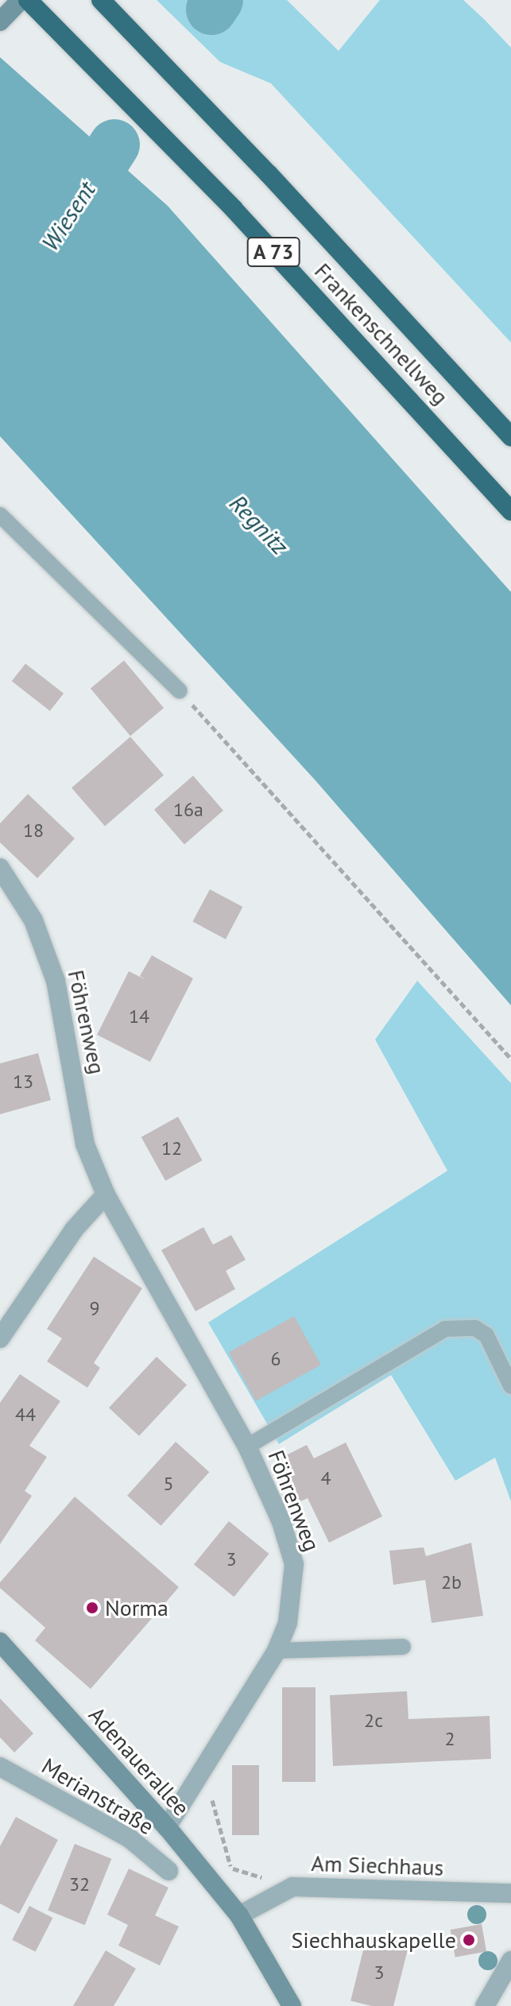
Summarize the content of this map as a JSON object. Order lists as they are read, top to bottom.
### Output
{
  "streets": {
    "highway": ["A 73", "Frankenschnellweg"],
    "main road": ["Adenauerallee"],
    "street": ["Föhrenweg", "Merianstraße", "Am Siechhaus"]
  },
  "crossings": [
    ["Föhrenweg", "Adenauerallee"],
    ["Adenauerallee", "Am Siechhaus"]
  ],
  "water": ["Wiesent", "Regnitz"],
  "places": ["Norma", "Siechhauskapelle"],
  "house_numbers": [
    "16a",
    "18",
    "14",
    "13",
    "12",
    "9",
    "6",
    "44",
    "4",
    "5",
    "3",
    "2b",
    "2c",
    "2",
    "32",
    "3"
  ]
}
